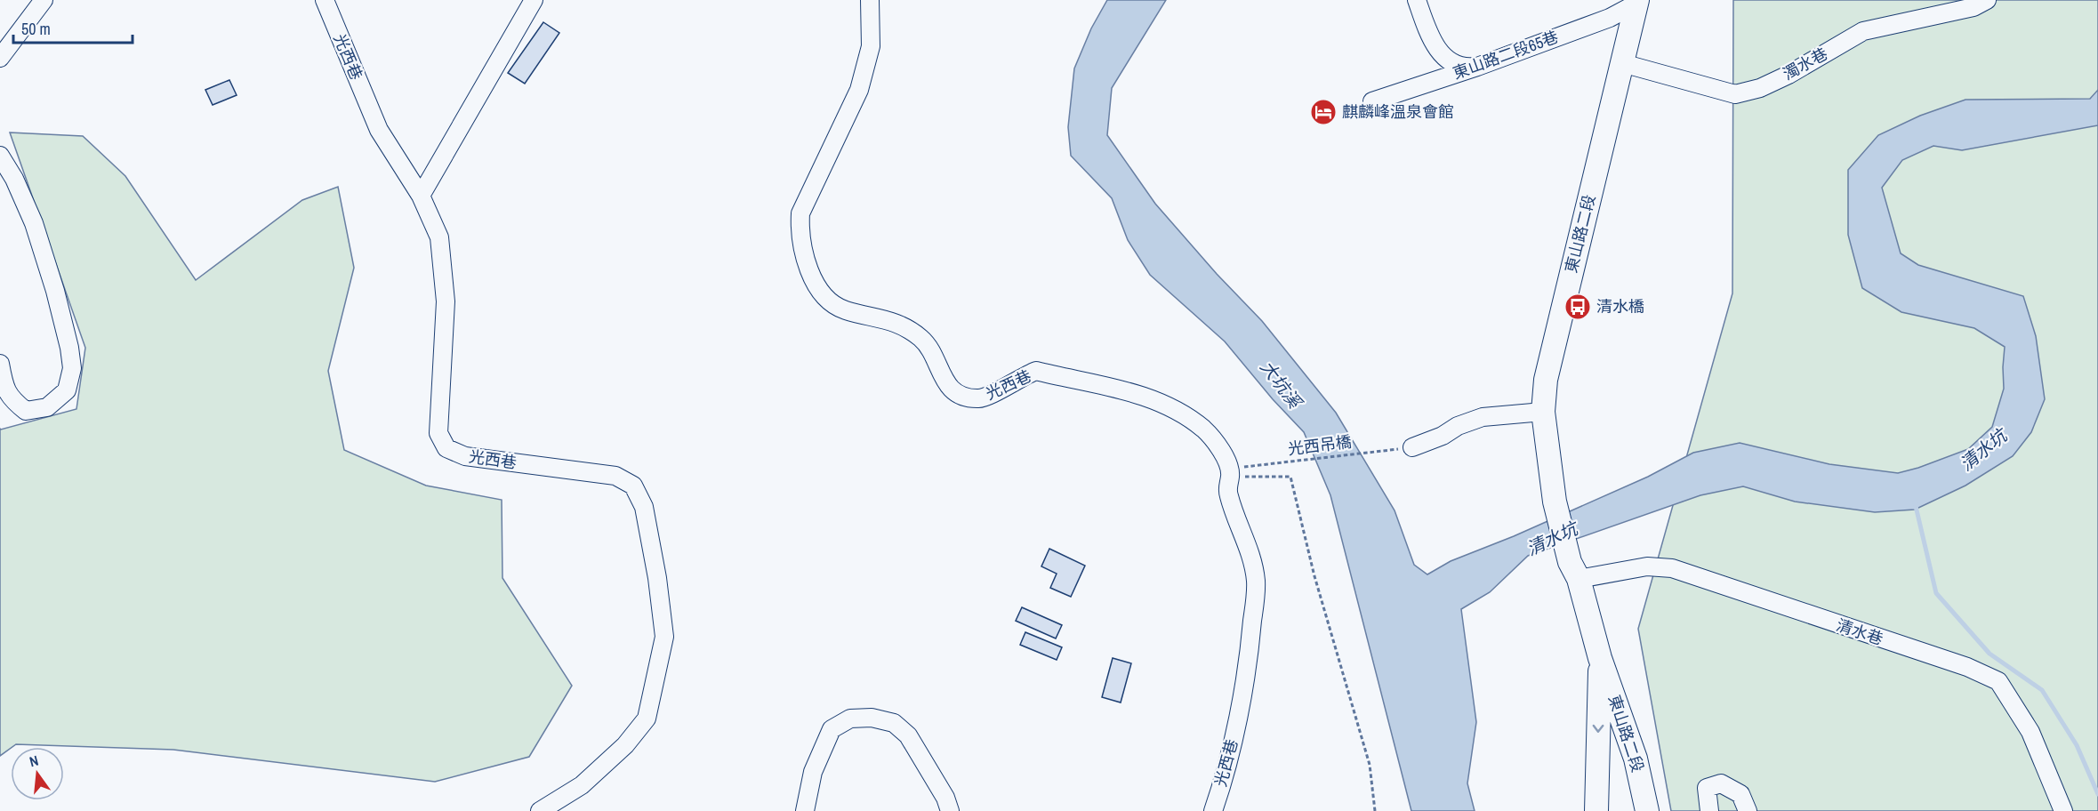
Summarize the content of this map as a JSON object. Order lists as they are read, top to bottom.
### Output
{
  "streets": {
    "main road": ["東山路二段"],
    "lane": [
      "東山路二段65巷",
      "光西巷",
      "濁水巷",
      "清水巷"
    ],
    "path": ["光西吊橋"]
  },
  "crossings": [
    ["東山路二段65巷", "東山路二段"],
    ["光西巷", "光西吊橋"],
    ["濁水巷", "東山路二段"],
    ["東山路二段", "清水巷"]
  ],
  "water": ["大坑溪", "清水坑"],
  "places": {
    "hotel": ["麒麟峰溫泉會館"],
    "bus stop": ["清水橋"]
  },
  "scale_bar": "50 m",
  "north": "top"
}
